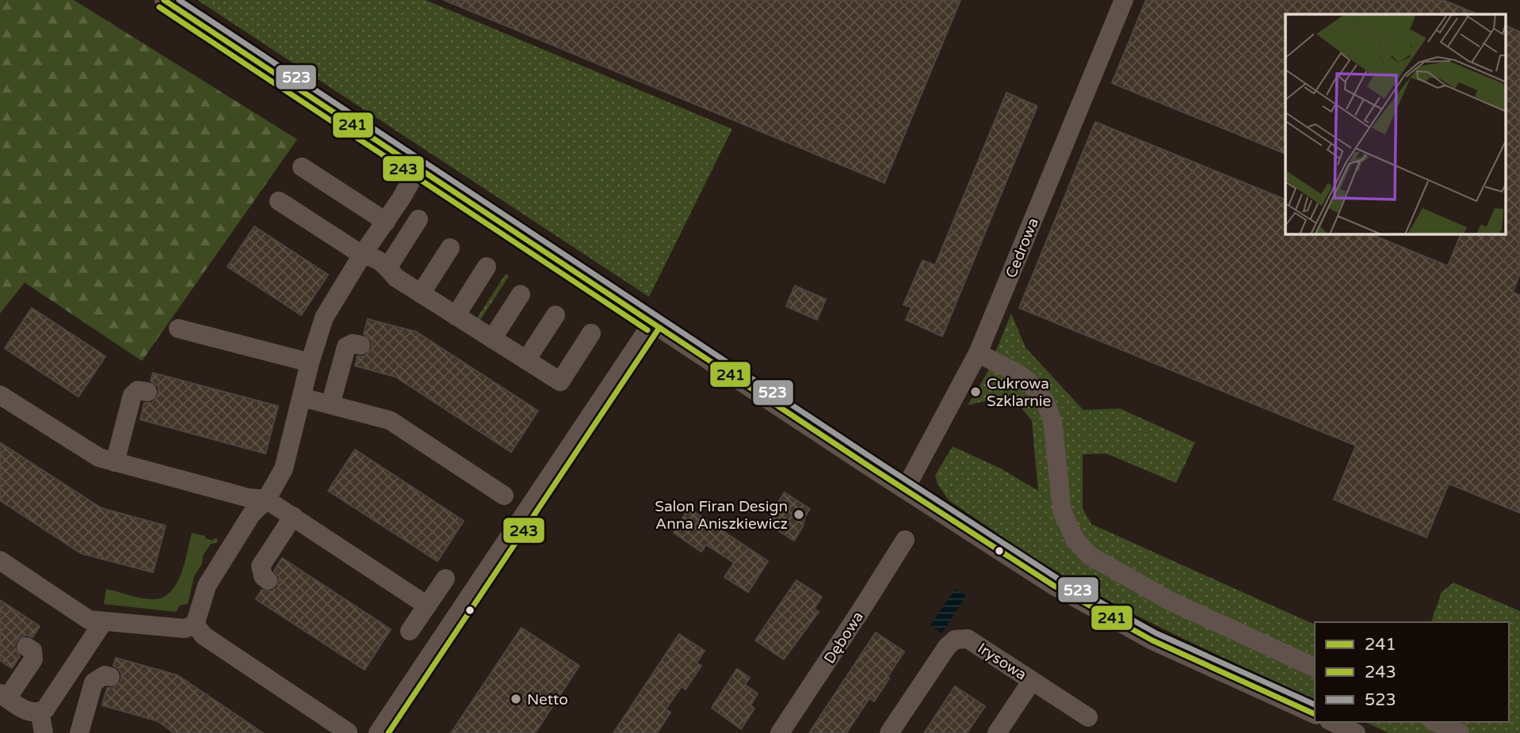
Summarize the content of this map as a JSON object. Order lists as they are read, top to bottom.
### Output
{
  "streets": {
    "street": ["Cedrowa", "Dębowa", "Irysowa"]
  },
  "places": ["Cukrowa Szklarnie", "Salon Firan Design Anna Aniszkiewicz", "Netto"],
  "lines": ["transit line 241", "transit line 523", "transit line 243"],
  "legend": ["241", "243", "523"]
}
